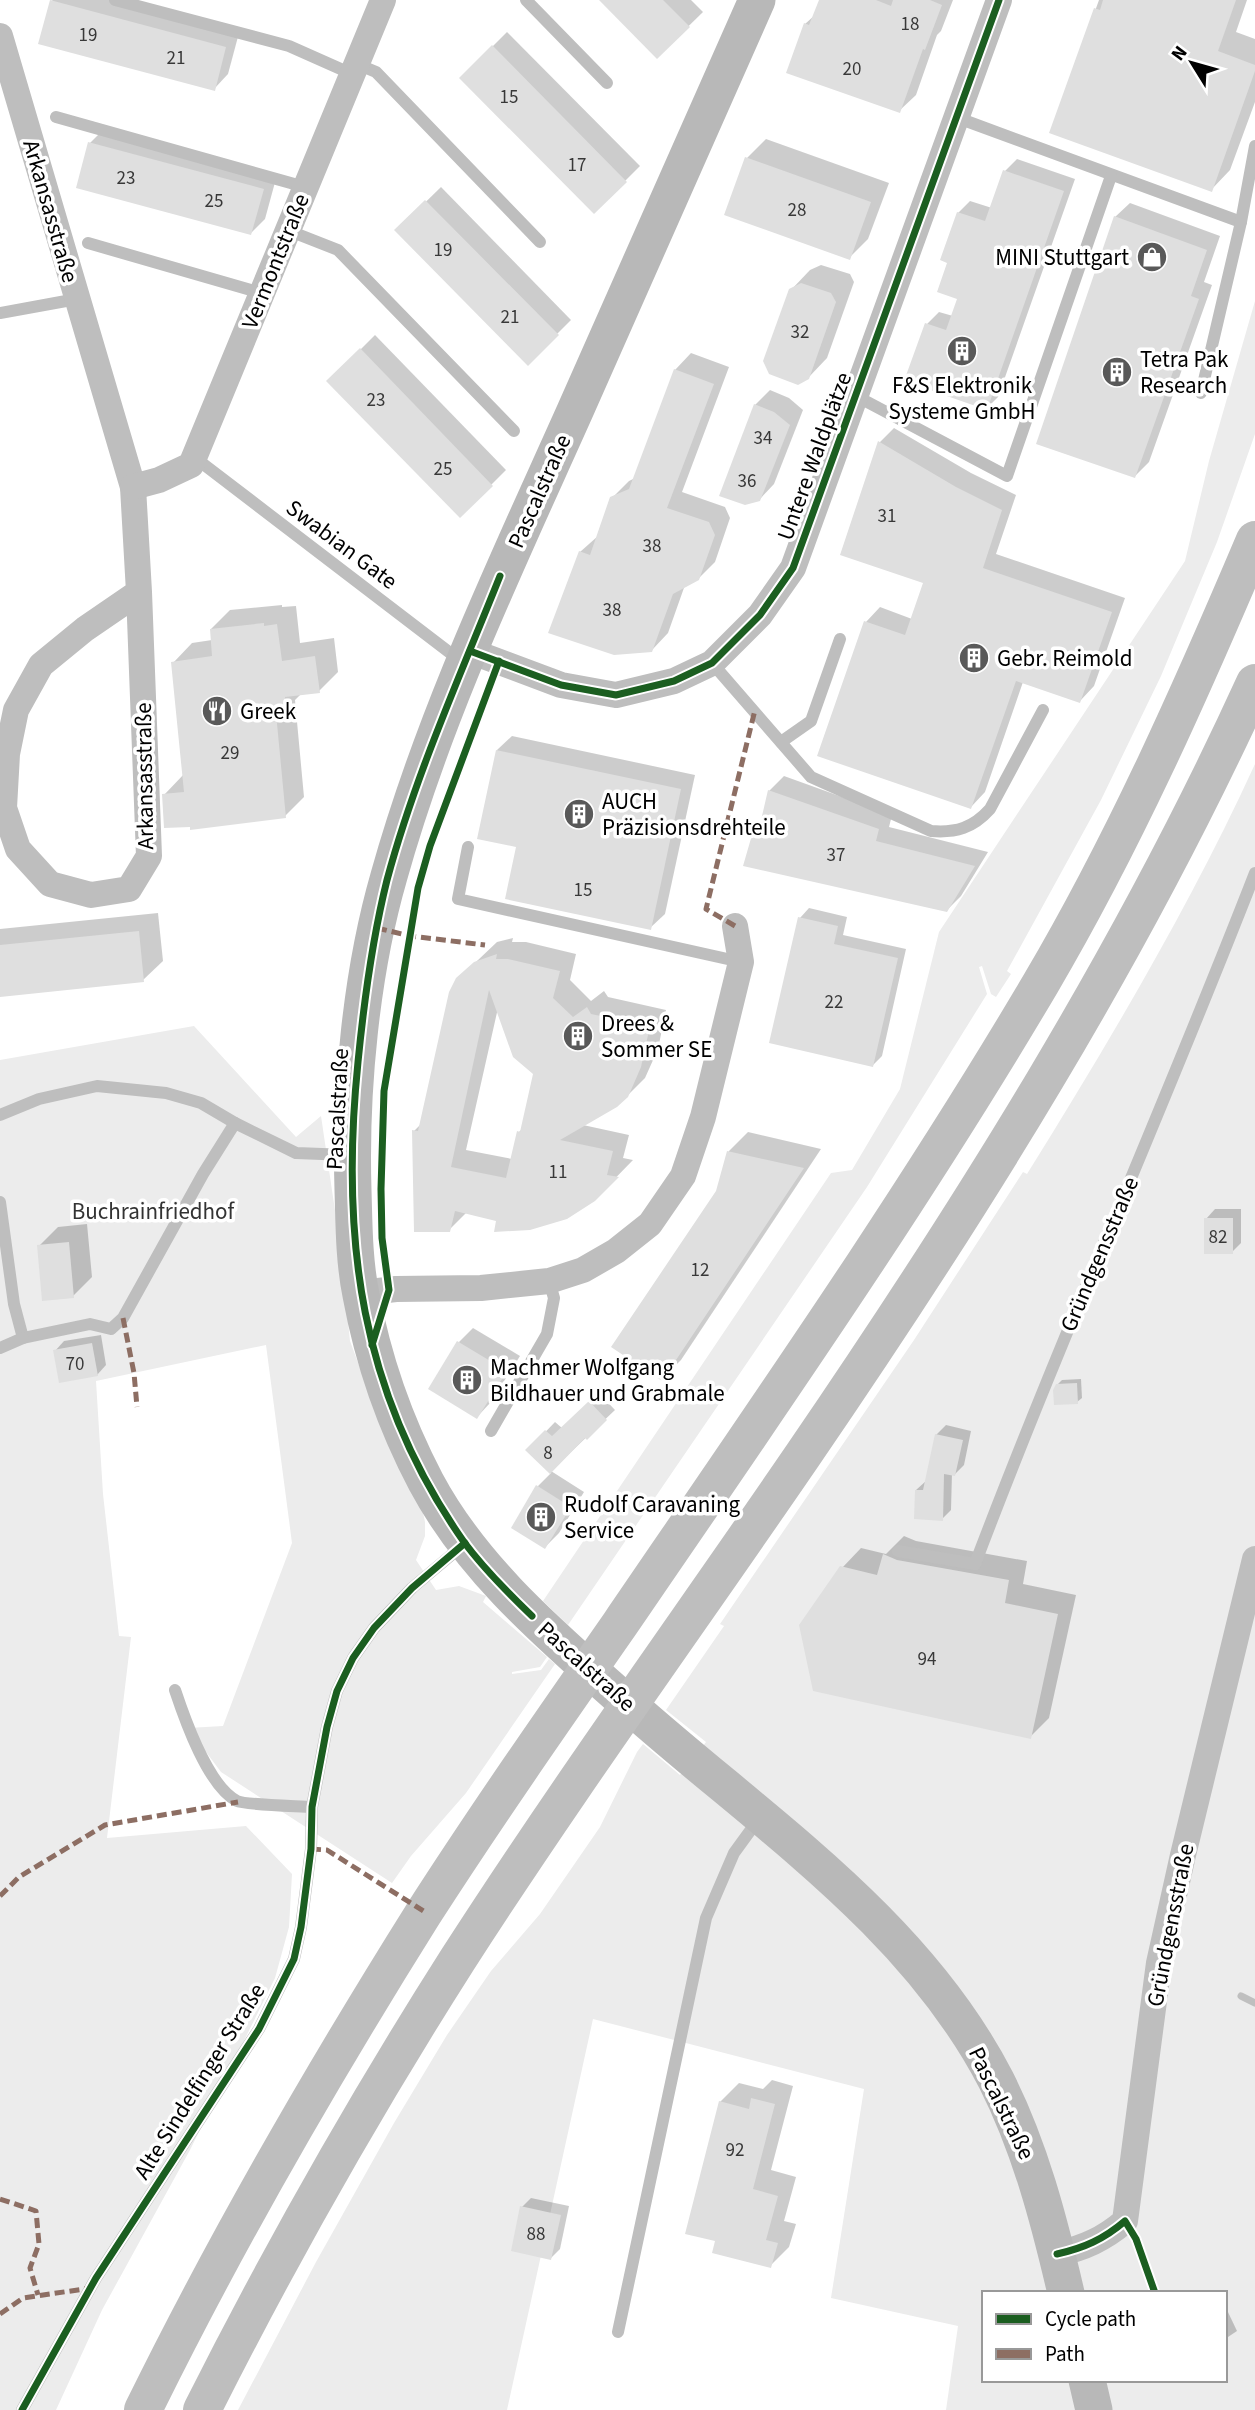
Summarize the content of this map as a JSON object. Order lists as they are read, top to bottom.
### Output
{
  "streets": {
    "street": [
      "Arkansasstraße",
      "Vermontstraße",
      "Untere Waldplätze",
      "Pascalstraße",
      "Gründgensstraße"
    ],
    "lane": ["Swabian Gate", "Alte Sindelfinger Straße"]
  },
  "crossings": [
    ["Vermontstraße", "Swabian Gate"],
    ["Untere Waldplätze", "Pascalstraße"],
    ["Untere Waldplätze", "Swabian Gate"],
    ["Pascalstraße", "Swabian Gate"],
    ["Pascalstraße", "Gründgensstraße"],
    ["Pascalstraße", "Alte Sindelfinger Straße"]
  ],
  "parks": ["Buchrainfriedhof"],
  "places": {
    "shop": ["MINI Stuttgart"],
    "building": [
      "F&S Elektronik Systeme GmbH",
      "Tetra Pak Research",
      "Gebr. Reimold",
      "AUCH Präzisionsdrehteile",
      "Drees & Sommer SE",
      "Machmer Wolfgang Bildhauer und Grabmale",
      "Rudolf Caravaning Service"
    ],
    "restaurant": ["Greek"]
  },
  "house_numbers": [
    "18",
    "19",
    "21",
    "20",
    "15",
    "17",
    "23",
    "25",
    "28",
    "19",
    "21",
    "32",
    "23",
    "34",
    "25",
    "36",
    "31",
    "38",
    "38",
    "29",
    "37",
    "15",
    "22",
    "11",
    "82",
    "12",
    "70",
    "8",
    "94",
    "92",
    "88"
  ],
  "legend": ["Cycle path", "Path"],
  "north": "top left"
}
